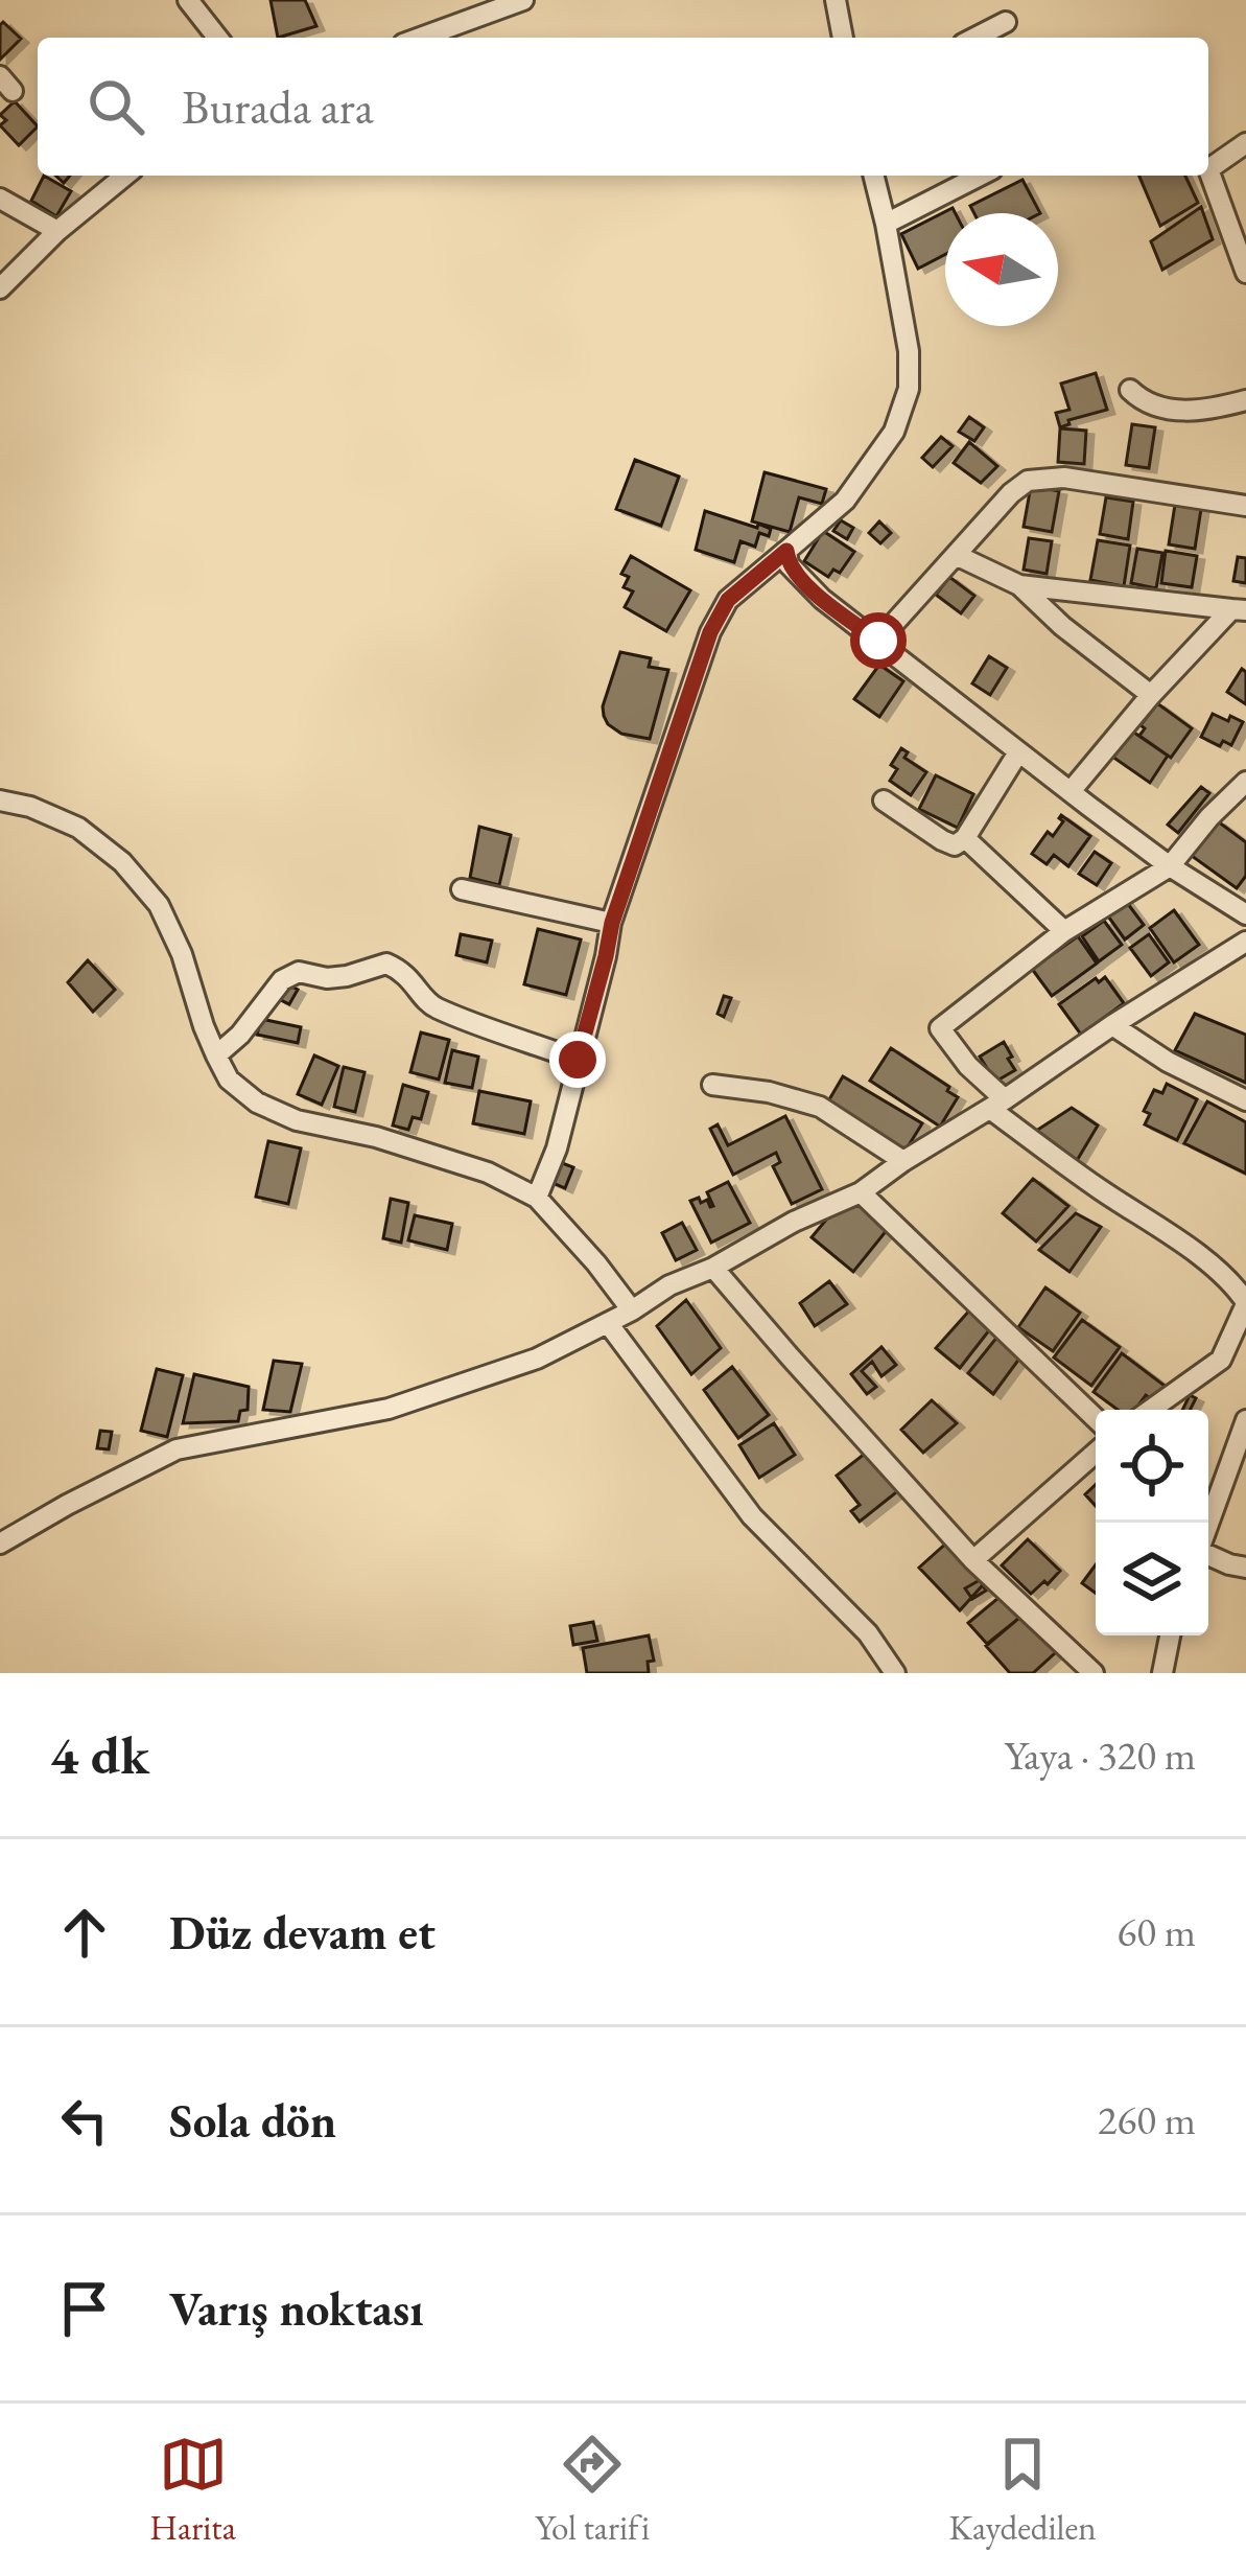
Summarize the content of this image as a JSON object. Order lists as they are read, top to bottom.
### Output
{
  "north": "left",
  "page": {
    "search": "Burada ara",
    "heading": ["4 dk", "Yaya · 320 m"],
    "list": [
      ["Düz devam et", "60 m"],
      ["Sola dön", "260 m"],
      "Varış noktası"
    ],
    "nav": ["Harita", "Yol tarifi", "Kaydedilen"]
  }
}
